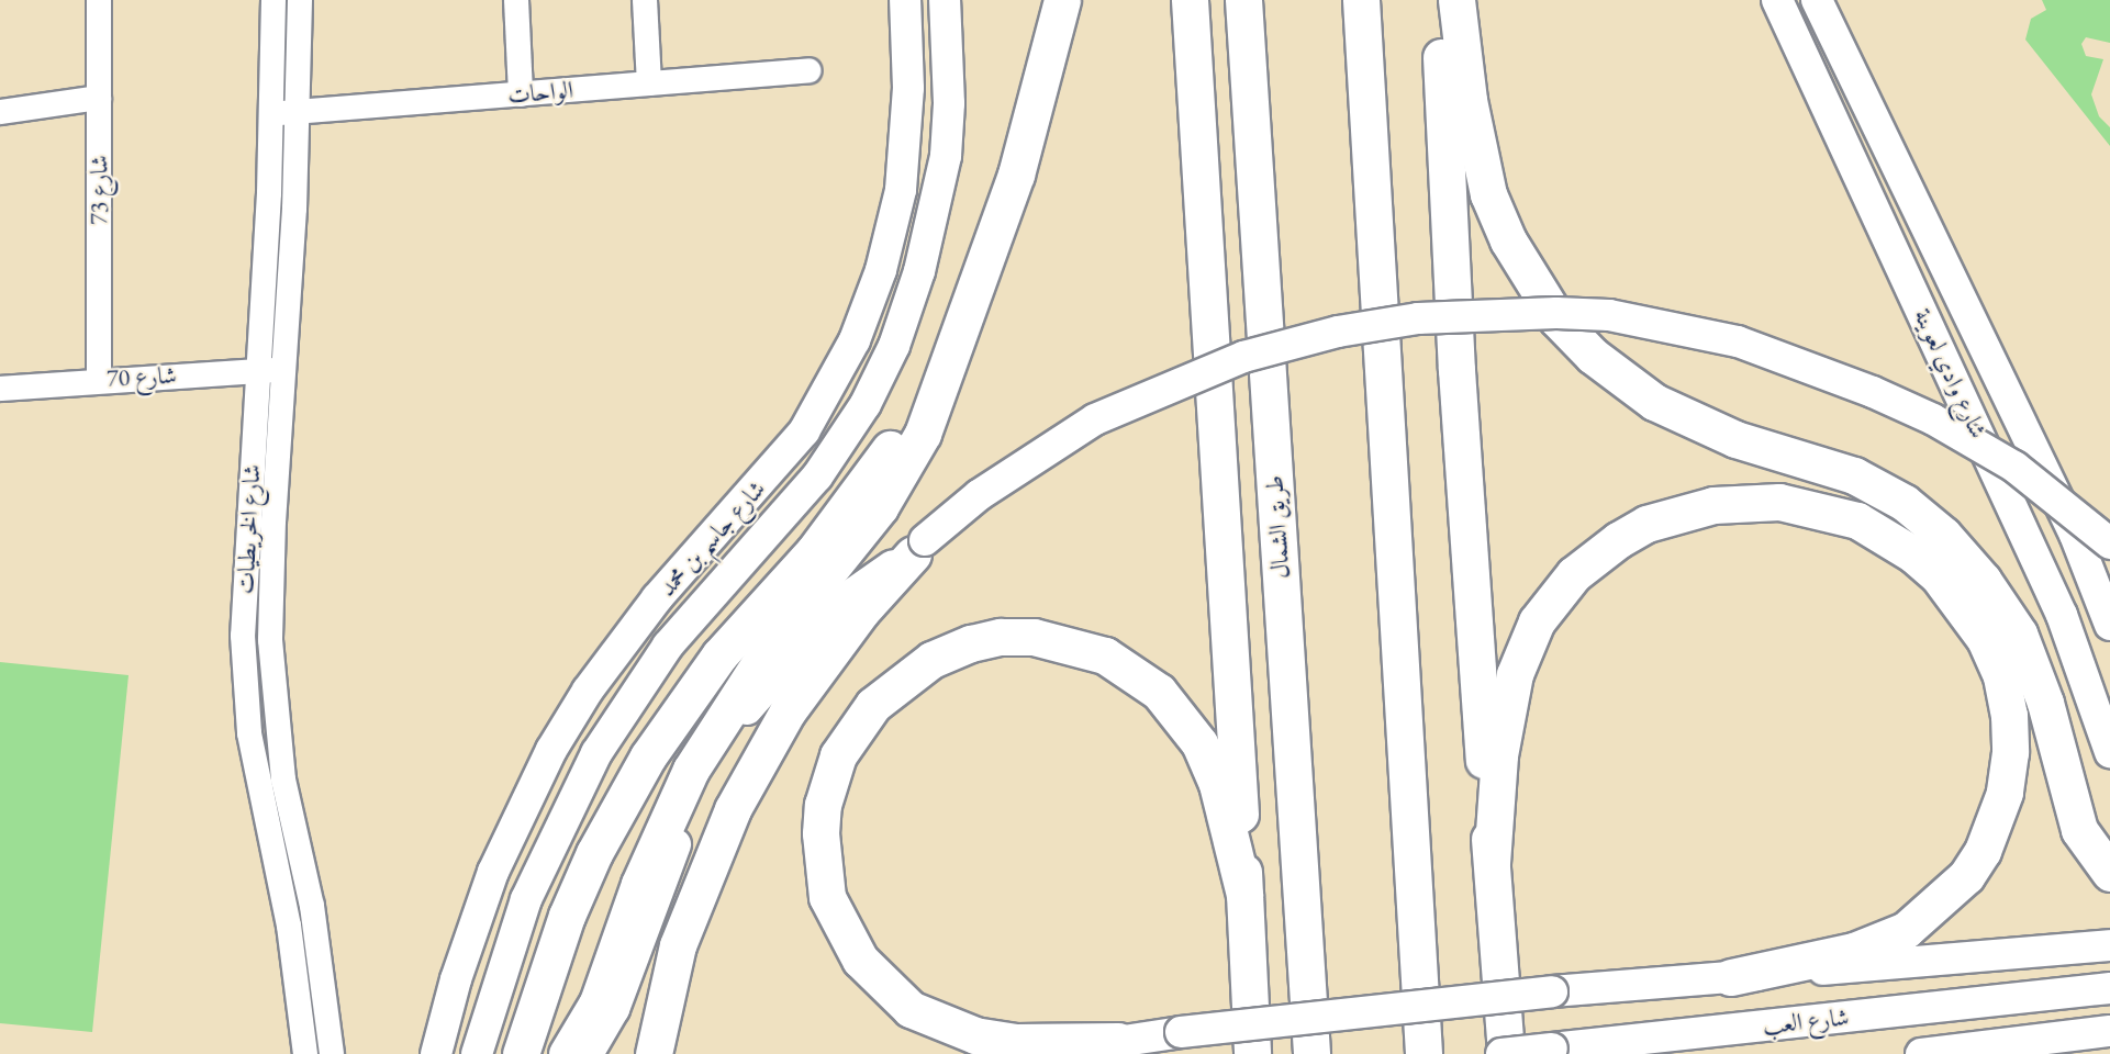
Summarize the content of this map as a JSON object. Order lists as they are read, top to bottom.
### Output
{
  "streets": {
    "highway": ["طريق الشمال"],
    "main road": ["شارع وادي لعوينة", "شارع جاسم بن محمد", "شارع العب"],
    "street": [
      "الواحات",
      "شارع 73",
      "شارع 70",
      "شارع الخريطيات"
    ]
  },
  "crossings": [
    ["الواحات", "شارع الخريطيات"],
    ["شارع 73", "شارع 70"],
    ["شارع 70", "شارع الخريطيات"]
  ]
}
